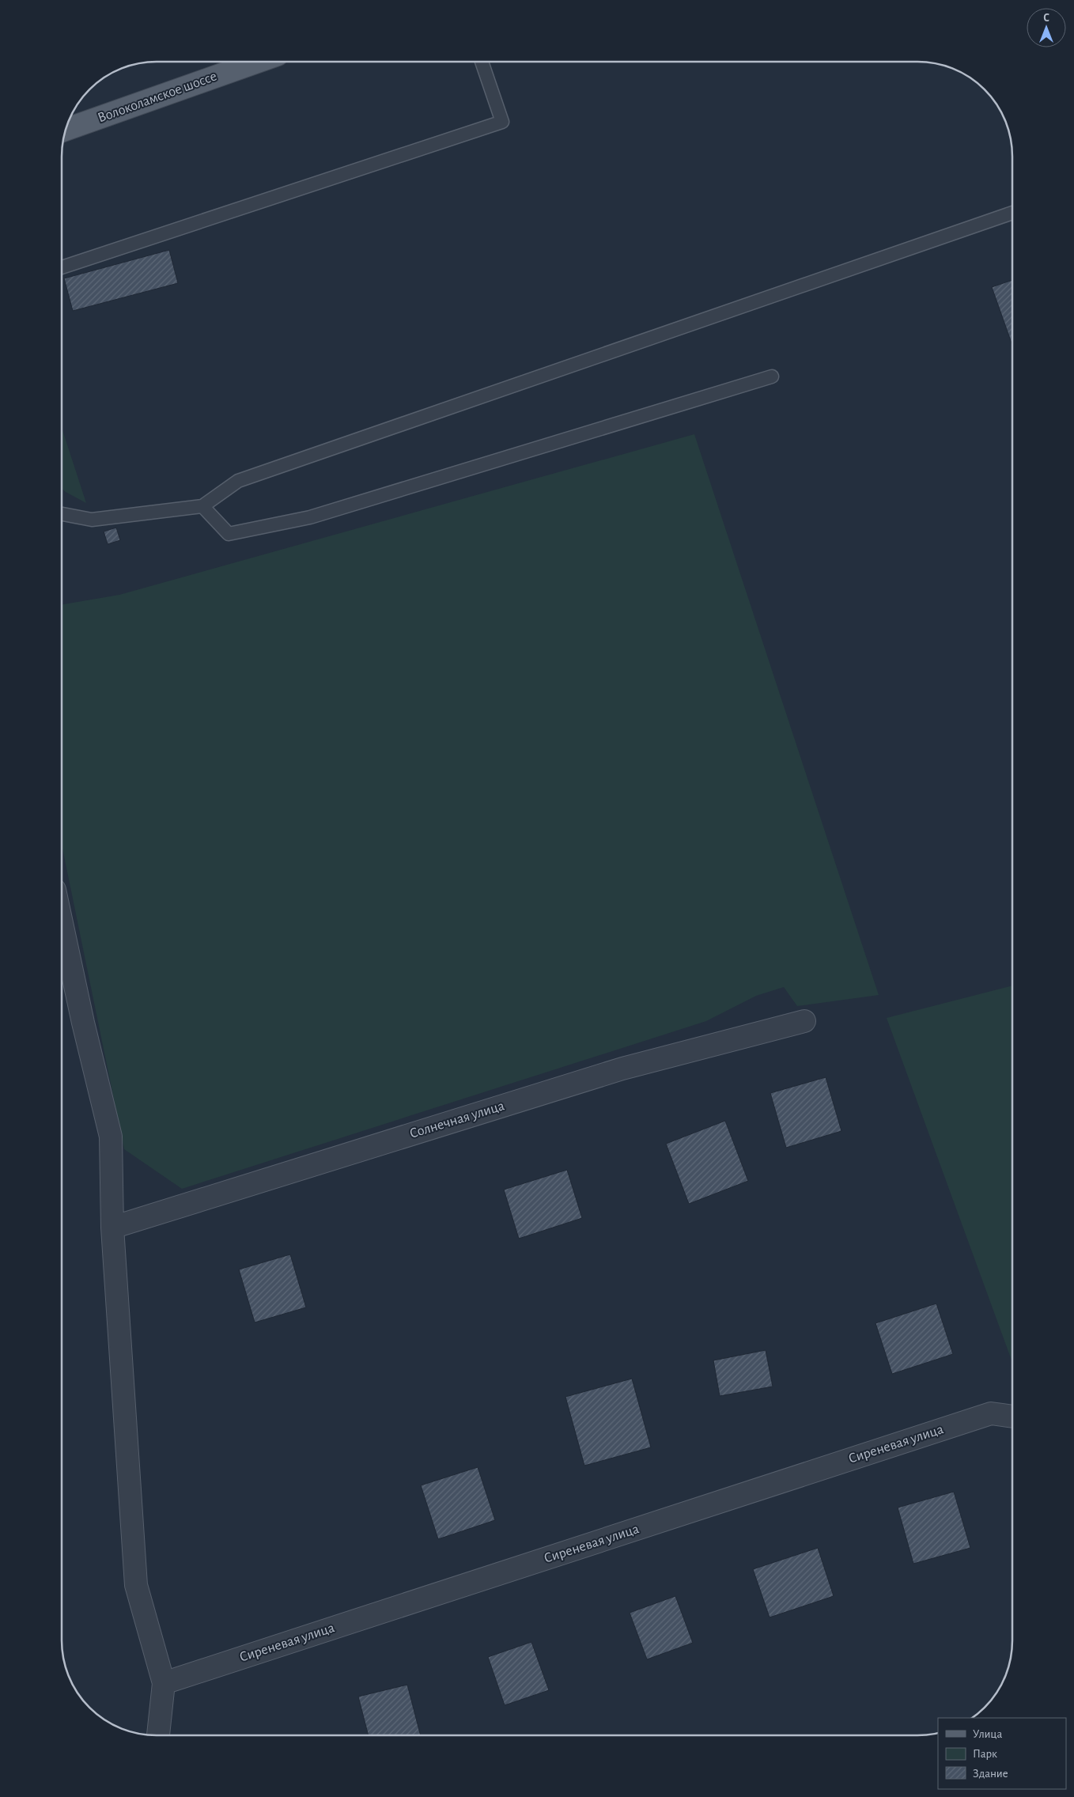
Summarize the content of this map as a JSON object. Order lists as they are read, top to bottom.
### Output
{
  "streets": {
    "main road": ["Волоколамское шоссе"],
    "street": ["Солнечная улица", "Сиреневая улица"]
  },
  "legend": ["Улица", "Парк", "Здание"],
  "north": "top"
}
